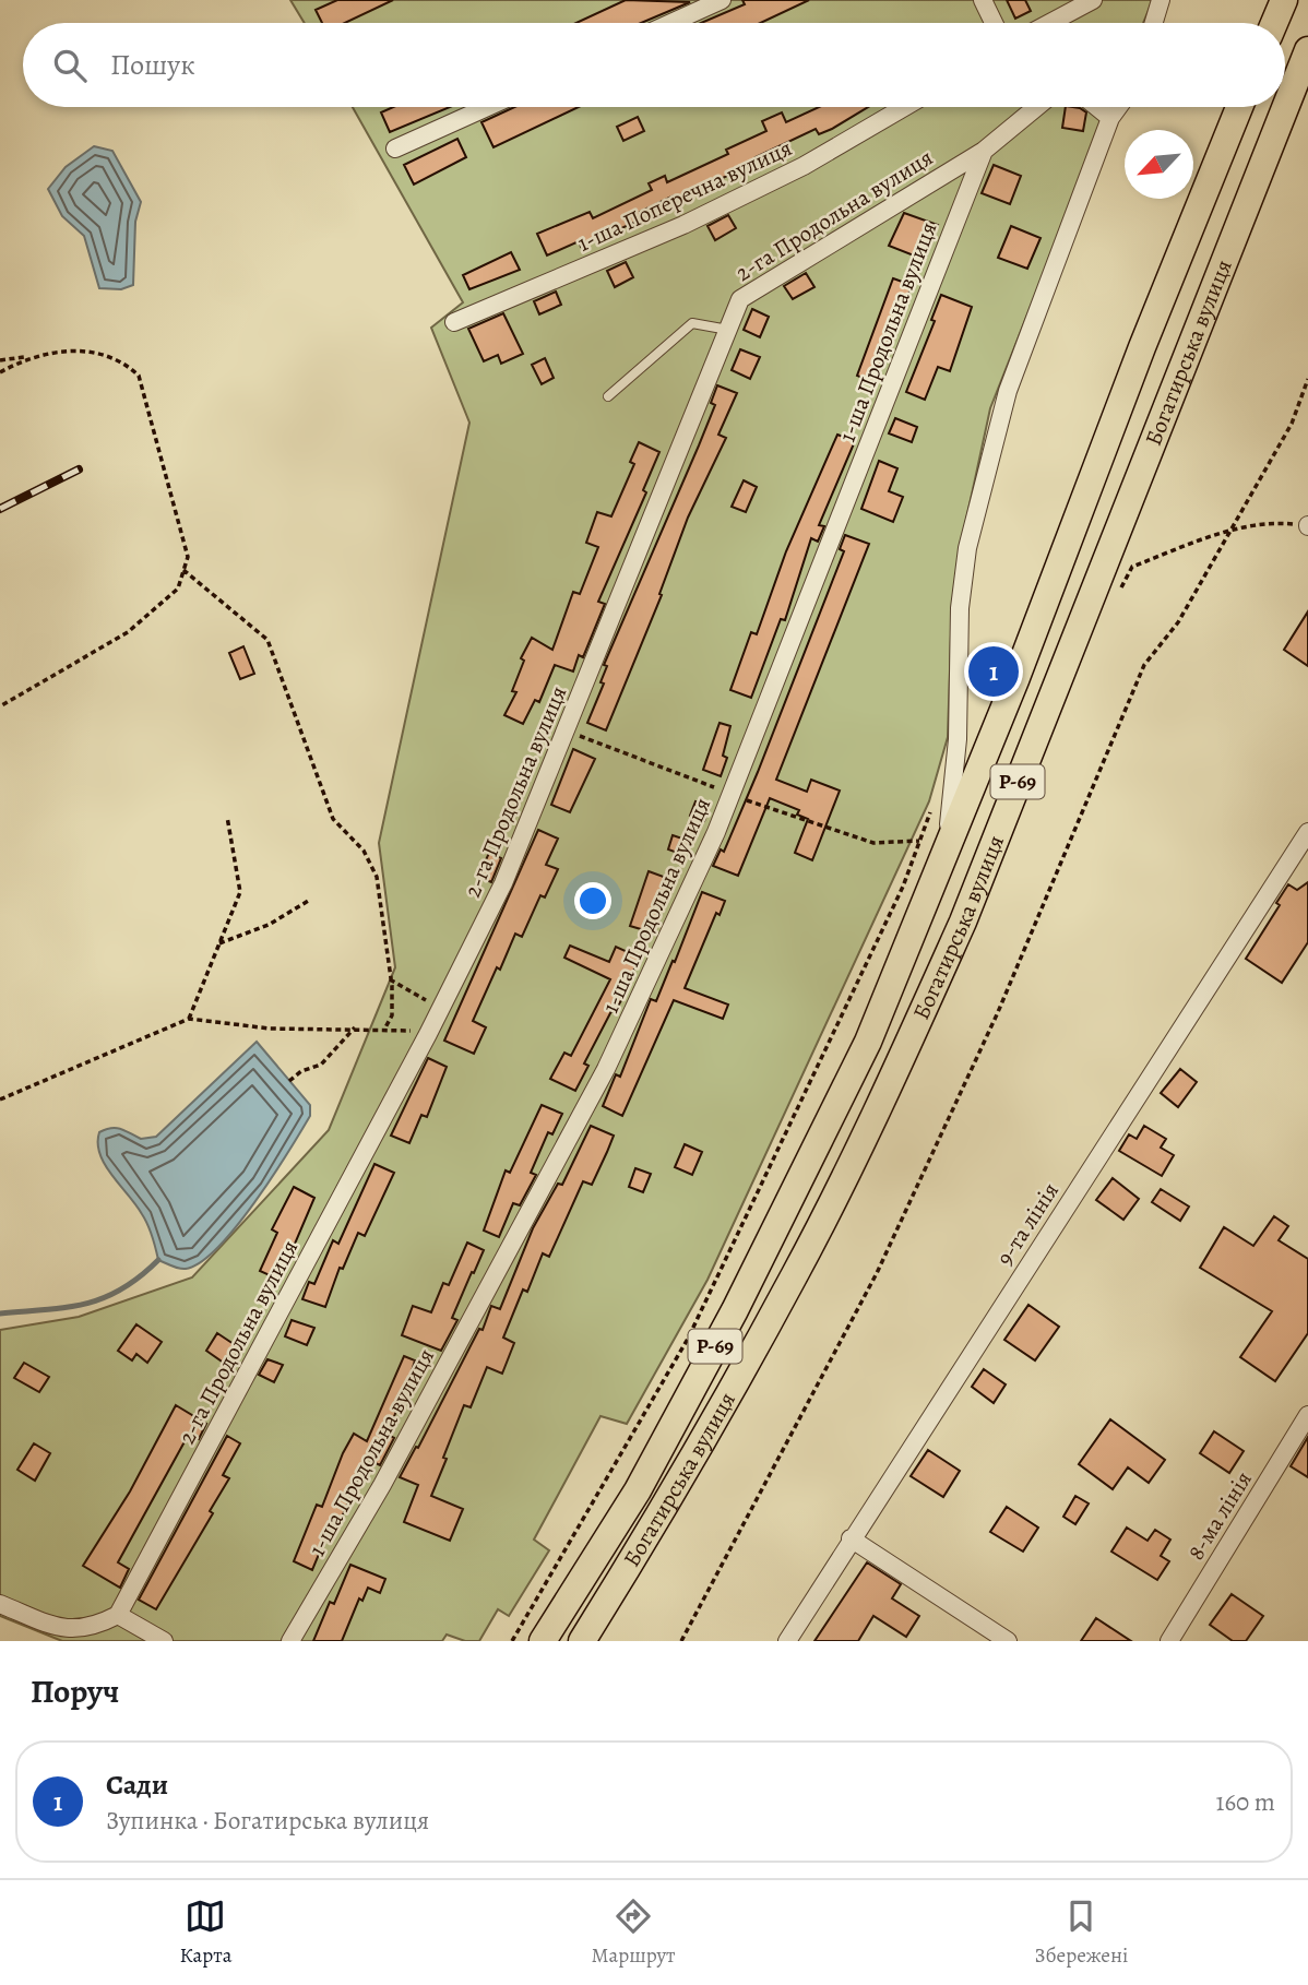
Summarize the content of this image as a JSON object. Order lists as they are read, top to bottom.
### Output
{
  "streets": {
    "main road": ["Богатирська вулиця", "Р-69"],
    "street": [
      "1-ша Поперечна вулиця",
      "2-га Продольна вулиця",
      "1-ша Продольна вулиця",
      "9-та лінія",
      "8-ма лінія"
    ]
  },
  "crossings": [
    ["2-га Продольна вулиця", "1-ша Продольна вулиця"]
  ],
  "north": "bottom left",
  "page": {
    "search": "Пошук",
    "pins": "1",
    "heading": "Поруч",
    "list": [
      {
        "mark": "1",
        "name": "Сади",
        "note": "Зупинка · Богатирська вулиця",
        "value": "160 m"
      }
    ],
    "nav": ["Карта", "Маршрут", "Збережені"]
  }
}
